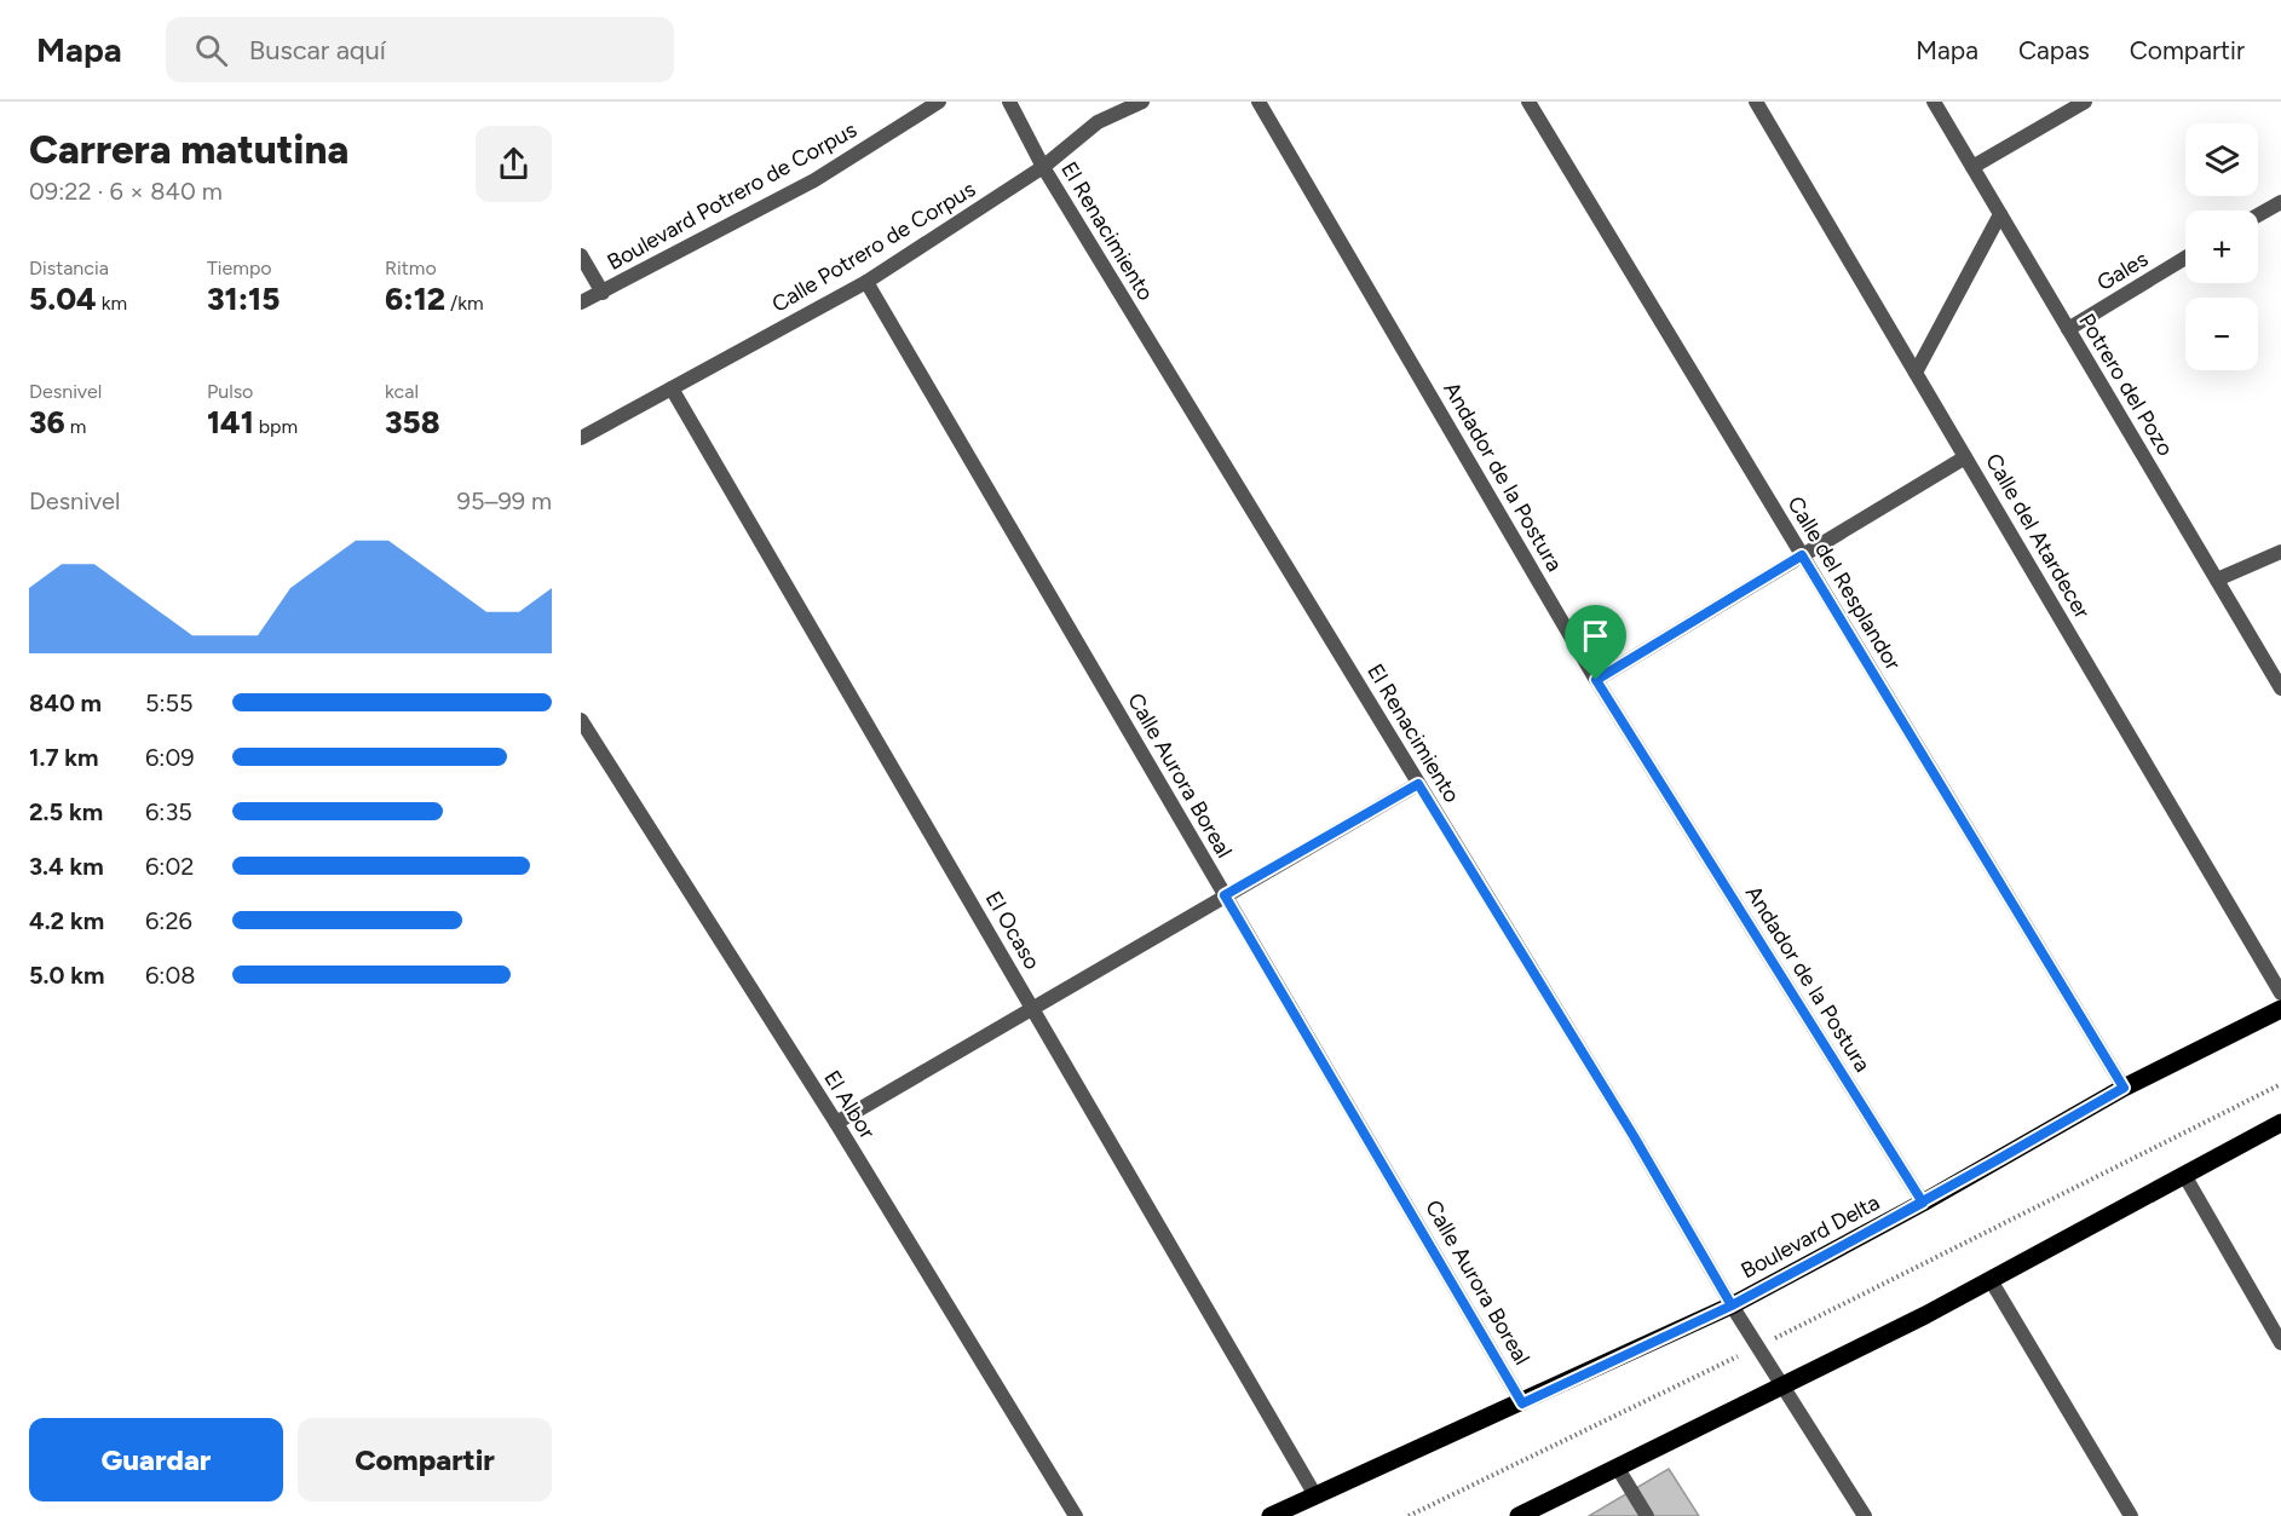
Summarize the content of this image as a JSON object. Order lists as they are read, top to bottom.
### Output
{
  "streets": {
    "main road": ["Boulevard Delta"],
    "street": [
      "Boulevard Potrero de Corpus",
      "El Renacimiento",
      "Calle Potrero de Corpus",
      "Gales",
      "Potrero del Pozo",
      "Andador de la Postura",
      "Calle del Atardecer",
      "Calle del Resplandor",
      "Calle Aurora Boreal",
      "El Ocaso",
      "El Albor"
    ]
  },
  "crossings": [
    ["El Renacimiento", "Calle Potrero de Corpus"],
    ["El Renacimiento", "Boulevard Delta"],
    ["Calle Potrero de Corpus", "Calle Aurora Boreal"],
    ["Calle Potrero de Corpus", "El Ocaso"],
    ["Gales", "Potrero del Pozo"],
    ["Andador de la Postura", "Boulevard Delta"],
    ["Calle del Resplandor", "Boulevard Delta"],
    ["Calle Aurora Boreal", "Boulevard Delta"],
    ["El Ocaso", "Boulevard Delta"]
  ],
  "page": {
    "header": "Mapa",
    "search": "Buscar aquí",
    "nav": ["Mapa", "Capas", "Compartir"],
    "heading": ["Carrera matutina", "09:22 · 6 × 840 m"],
    "map_buttons": ["+", "−"],
    "stats": [
      ["Distancia", "5.04 km"],
      ["Tiempo", "31:15"],
      ["Ritmo", "6:12 /km"],
      ["Desnivel", "36 m"],
      ["Pulso", "141 bpm"],
      ["kcal", "358"]
    ],
    "chart": ["Desnivel", "95–99 m"],
    "list": [
      {
        "name": "840 m",
        "note": "5:55"
      },
      {
        "name": "1.7 km",
        "note": "6:09"
      },
      {
        "name": "2.5 km",
        "note": "6:35"
      },
      {
        "name": "3.4 km",
        "note": "6:02"
      },
      {
        "name": "4.2 km",
        "note": "6:26"
      },
      {
        "name": "5.0 km",
        "note": "6:08"
      }
    ],
    "buttons": ["Guardar", "Compartir"]
  }
}
